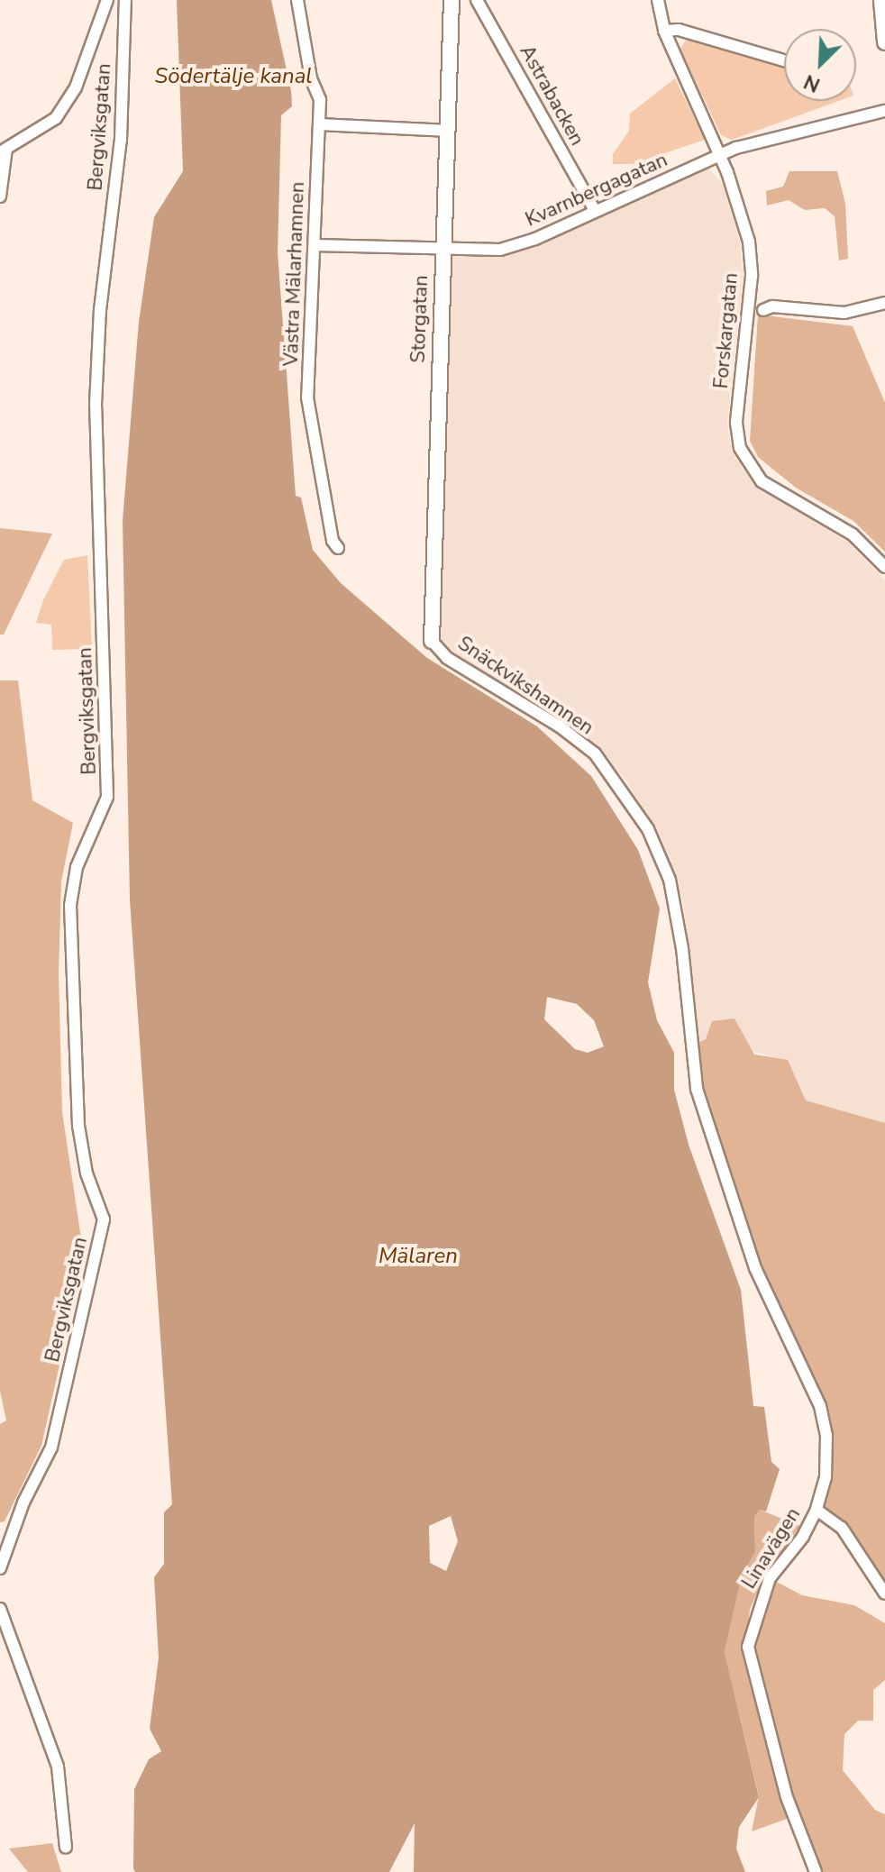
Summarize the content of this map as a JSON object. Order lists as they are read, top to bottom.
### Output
{
  "streets": {
    "street": [
      "Astrabacken",
      "Bergviksgatan",
      "Kvarnbergagatan",
      "Västra Mälarhamnen",
      "Storgatan",
      "Forskargatan",
      "Snäckvikshamnen",
      "Linavägen"
    ]
  },
  "crossings": [
    ["Astrabacken", "Kvarnbergagatan"],
    ["Kvarnbergagatan", "Västra Mälarhamnen"],
    ["Kvarnbergagatan", "Storgatan"],
    ["Kvarnbergagatan", "Forskargatan"],
    ["Storgatan", "Snäckvikshamnen"],
    ["Snäckvikshamnen", "Linavägen"]
  ],
  "water": ["Södertälje kanal", "Mälaren"],
  "north": "bottom left"
}
